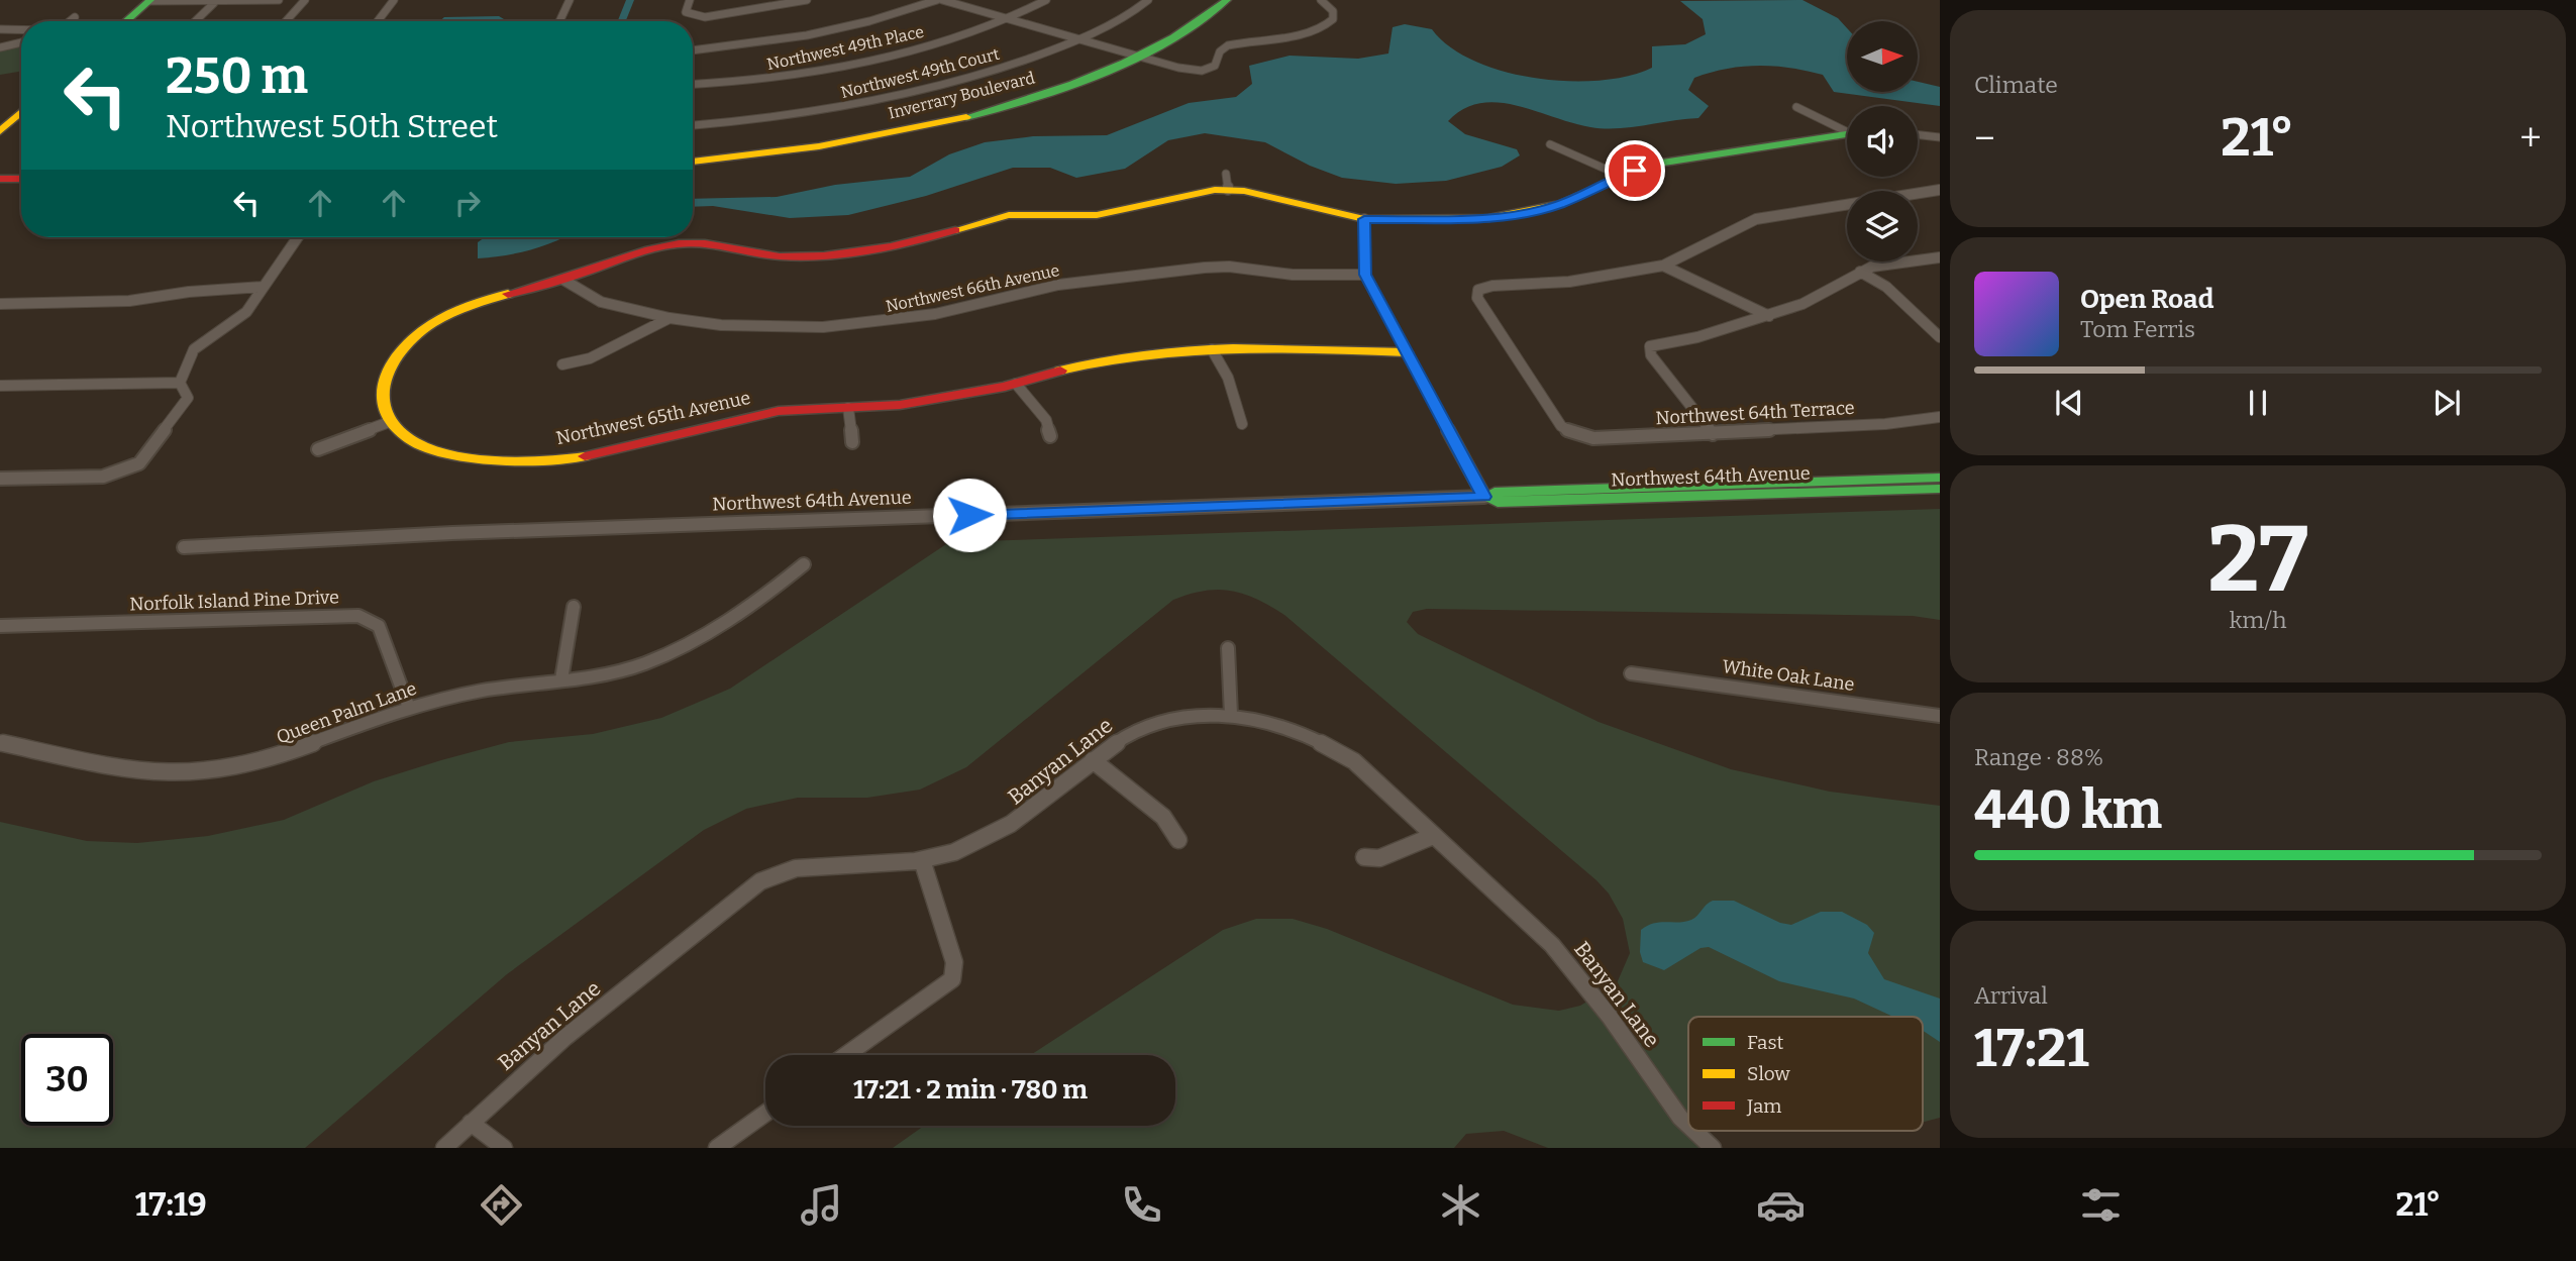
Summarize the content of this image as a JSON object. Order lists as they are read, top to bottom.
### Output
{
  "streets": {
    "street": [
      "Northwest 49th Place",
      "Northwest 49th Court",
      "Inverrary Boulevard",
      "Northwest 66th Avenue",
      "Northwest 64th Terrace",
      "Northwest 65th Avenue",
      "Northwest 64th Avenue",
      "Norfolk Island Pine Drive",
      "White Oak Lane",
      "Queen Palm Lane",
      "Banyan Lane"
    ]
  },
  "crossings": [
    ["Norfolk Island Pine Drive", "Queen Palm Lane"]
  ],
  "legend": ["Fast", "Slow", "Jam"],
  "north": "right",
  "page": {
    "tile": [
      "Climate",
      ["27", "km/h"],
      ["Range · 88%", "440 km"],
      ["Arrival", "17:21"]
    ],
    "turn": ["250 m", "Northwest 50th Street"],
    "heat": ["−", "21°", "+"],
    "song": ["Open Road", "Tom Ferris"],
    "limit": "30",
    "trip": "17:21 · 2 min · 780 m",
    "tabs": ["17:19", "21°"]
  }
}
